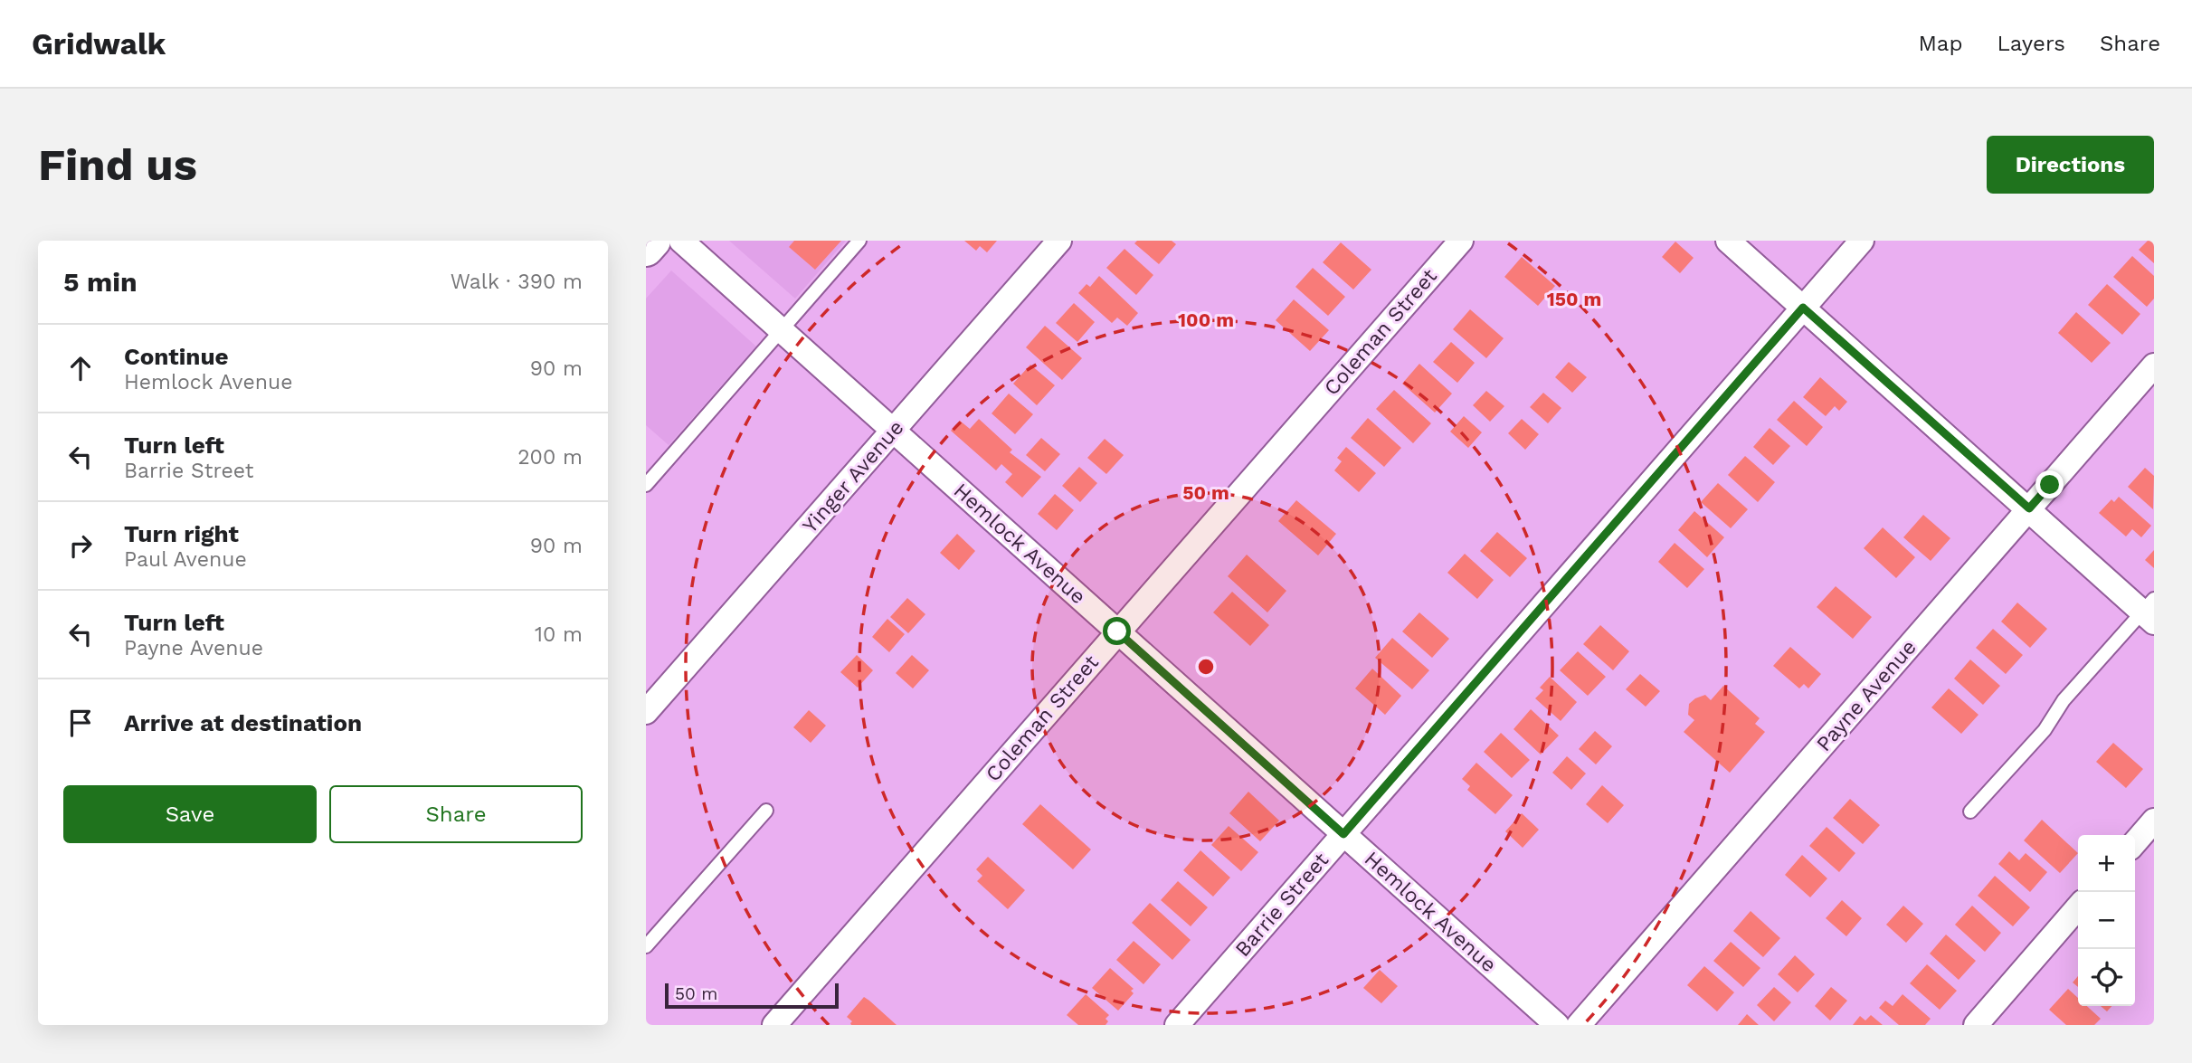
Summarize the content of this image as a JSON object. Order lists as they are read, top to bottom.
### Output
{
  "streets": {
    "street": [
      "Coleman Street",
      "Yinger Avenue",
      "Hemlock Avenue",
      "Payne Avenue",
      "Barrie Street"
    ]
  },
  "crossings": [
    ["Coleman Street", "Hemlock Avenue"],
    ["Yinger Avenue", "Hemlock Avenue"],
    ["Hemlock Avenue", "Barrie Street"]
  ],
  "scale_bar": "50 m",
  "page": {
    "header": "Gridwalk",
    "nav": ["Map", "Layers", "Share"],
    "buttons": [
      "Directions",
      ["Save", "Share"]
    ],
    "title": "Find us",
    "heading": ["5 min", "Walk · 390 m"],
    "list": [
      ["Continue", "Hemlock Avenue", "90 m"],
      ["Turn left", "Barrie Street", "200 m"],
      ["Turn right", "Paul Avenue", "90 m"],
      ["Turn left", "Payne Avenue", "10 m"],
      "Arrive at destination"
    ],
    "map_buttons": ["+", "−"],
    "scale": "50 m"
  },
  "rings": ["150 m", "100 m", "50 m"]
}
